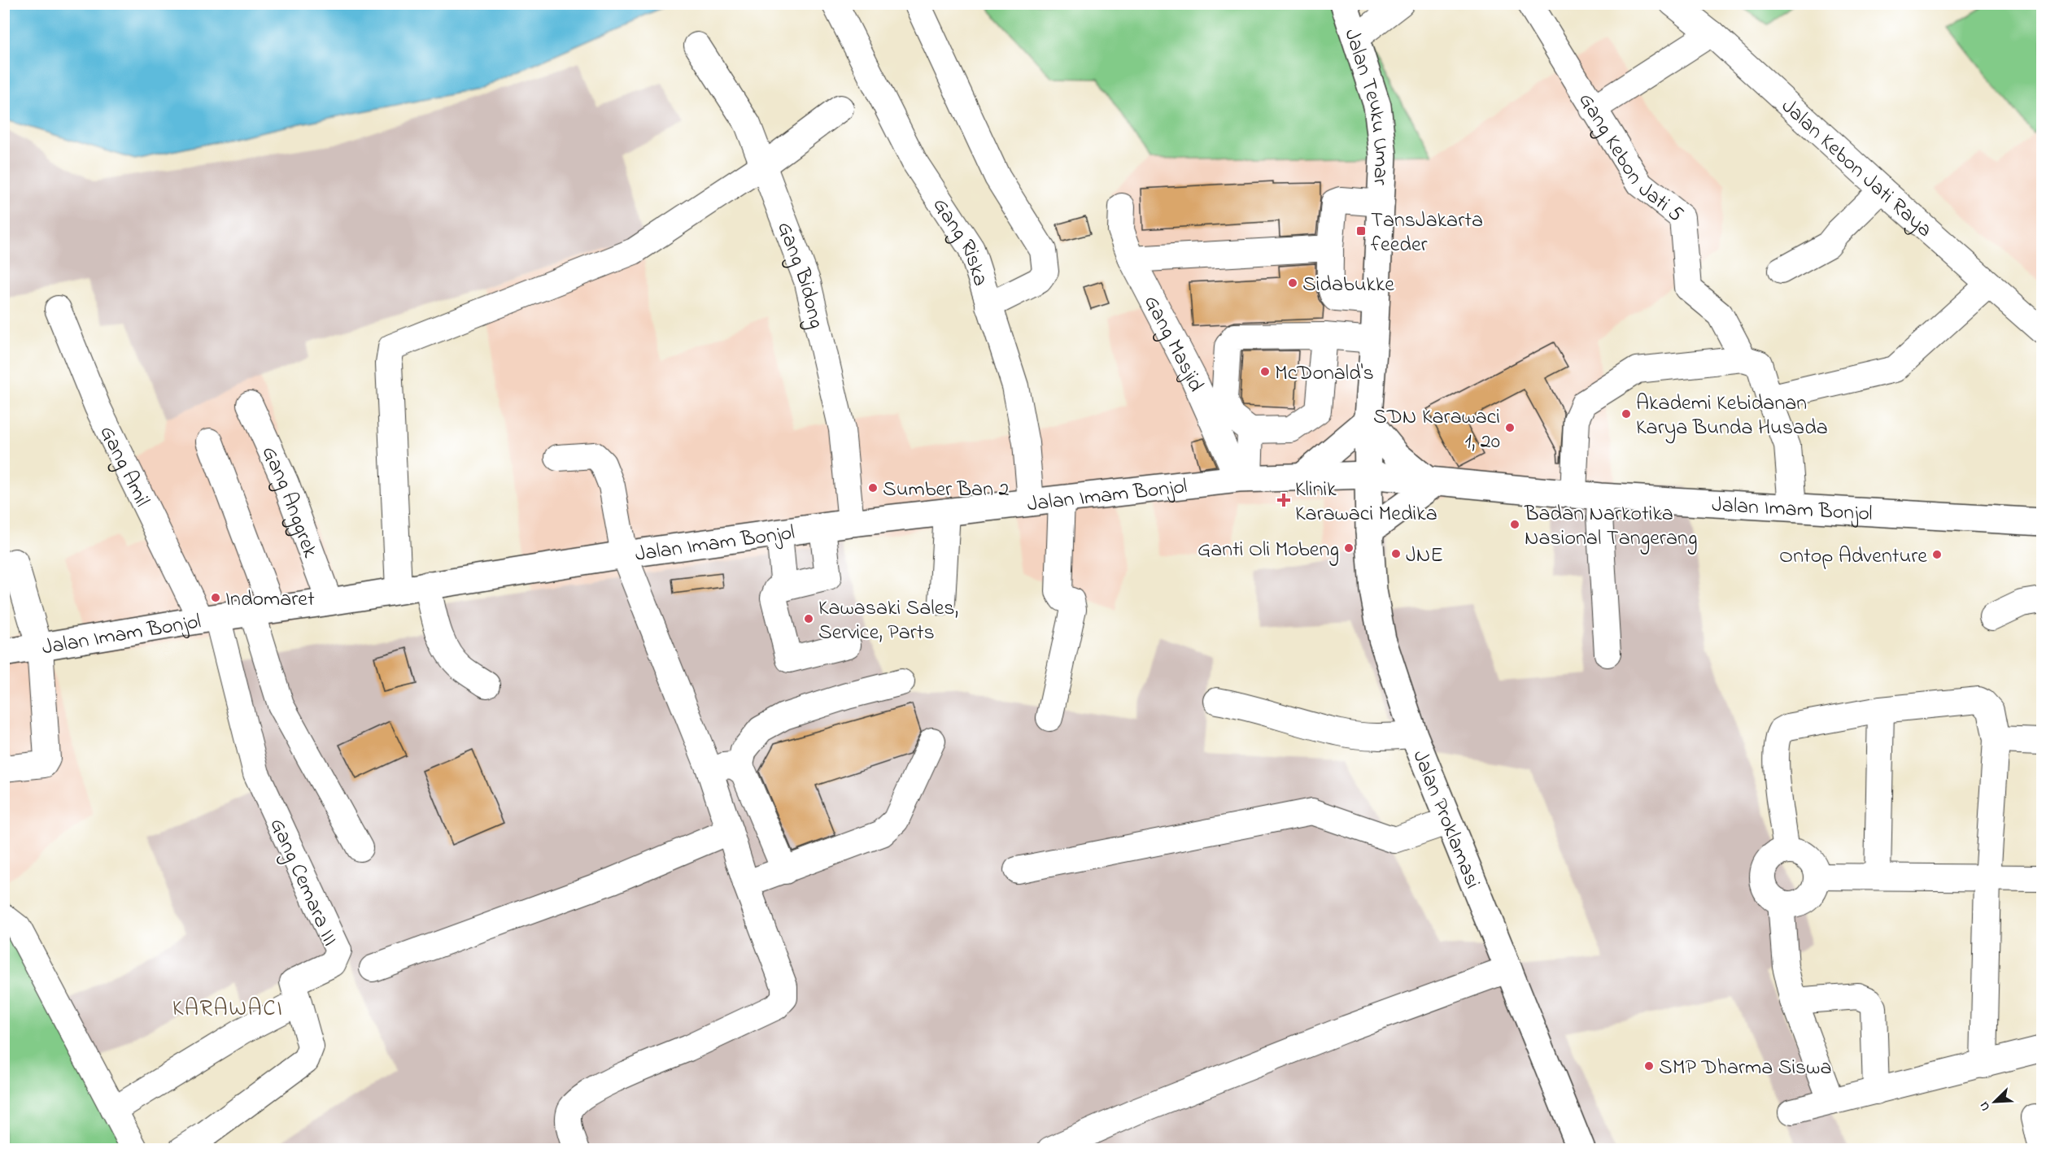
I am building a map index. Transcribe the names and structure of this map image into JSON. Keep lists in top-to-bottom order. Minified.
{"streets":{"main road":["Jalan Teuku Umar","Jalan Imam Bonjol","Jalan Proklamasi"],"street":["Gang Kebon Jati 5","Jalan Kebon Jati Raya","Gang Riska","Gang Bidong","Gang Masjid","Gang Amil","Gang Anggrek","Gang Cemara III"]},"crossings":[["Jalan Teuku Umar","Jalan Imam Bonjol"],["Jalan Teuku Umar","Jalan Proklamasi"],["Gang Riska","Jalan Imam Bonjol"],["Gang Bidong","Jalan Imam Bonjol"],["Gang Masjid","Jalan Imam Bonjol"],["Gang Amil","Jalan Imam Bonjol"],["Gang Amil","Gang Cemara III"],["Jalan Imam Bonjol","Gang Anggrek"],["Jalan Imam Bonjol","Jalan Proklamasi"],["Jalan Imam Bonjol","Gang Cemara III"]],"districts":["KARAWACI"],"places":{"transit":["TansJakarta feeder"],"other":["Sidabukke","McDonald's","Akademi Kebidanan Karya Bunda Husada","SDN Karawaci 1, 20","Sumber Ban 2","Badan Narkotika Nasional Tangerang","Ganti Oli Mobeng","JNE","Ontop Adventure","Indomaret","Kawasaki Sales, Service, Parts","SMP Dharma Siswa"],"health":["Klinik Karawaci Medika"]},"north":"bottom left"}
